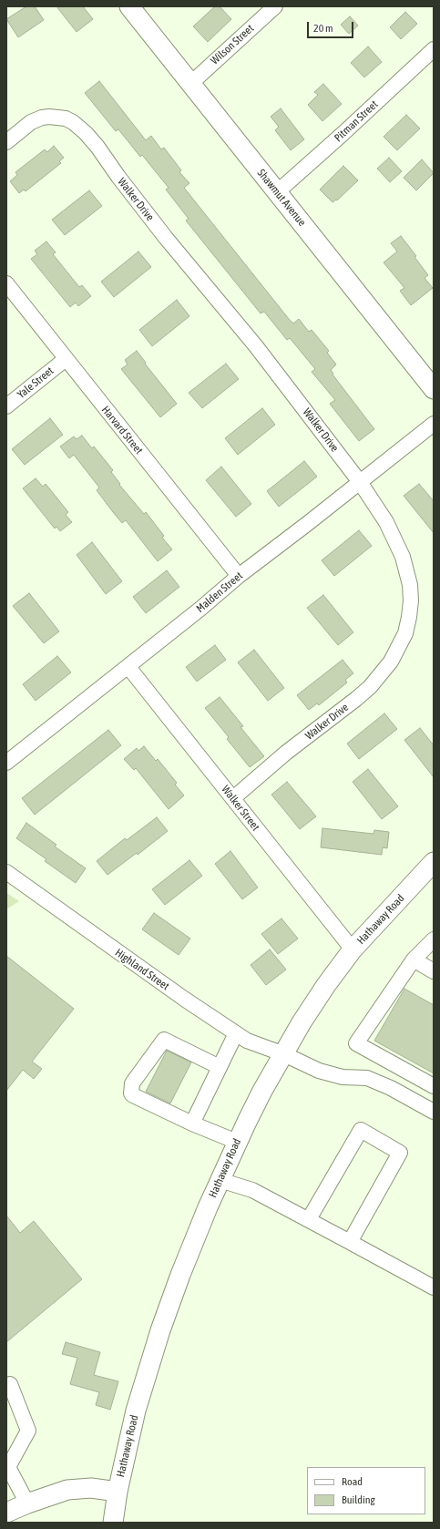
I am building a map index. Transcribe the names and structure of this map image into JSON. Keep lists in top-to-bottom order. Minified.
{"streets":{"main road":["Shawmut Avenue","Hathaway Road"],"street":["Wilson Street","Pitman Street","Walker Drive","Yale Street","Harvard Street","Malden Street","Walker Street","Highland Street"]},"crossings":[["Wilson Street","Shawmut Avenue"],["Pitman Street","Shawmut Avenue"],["Walker Drive","Malden Street"],["Walker Drive","Walker Street"],["Yale Street","Harvard Street"],["Harvard Street","Malden Street"],["Malden Street","Walker Street"],["Walker Street","Hathaway Road"],["Hathaway Road","Highland Street"]],"legend":["Road","Building"],"scale_bar":"20 m"}
